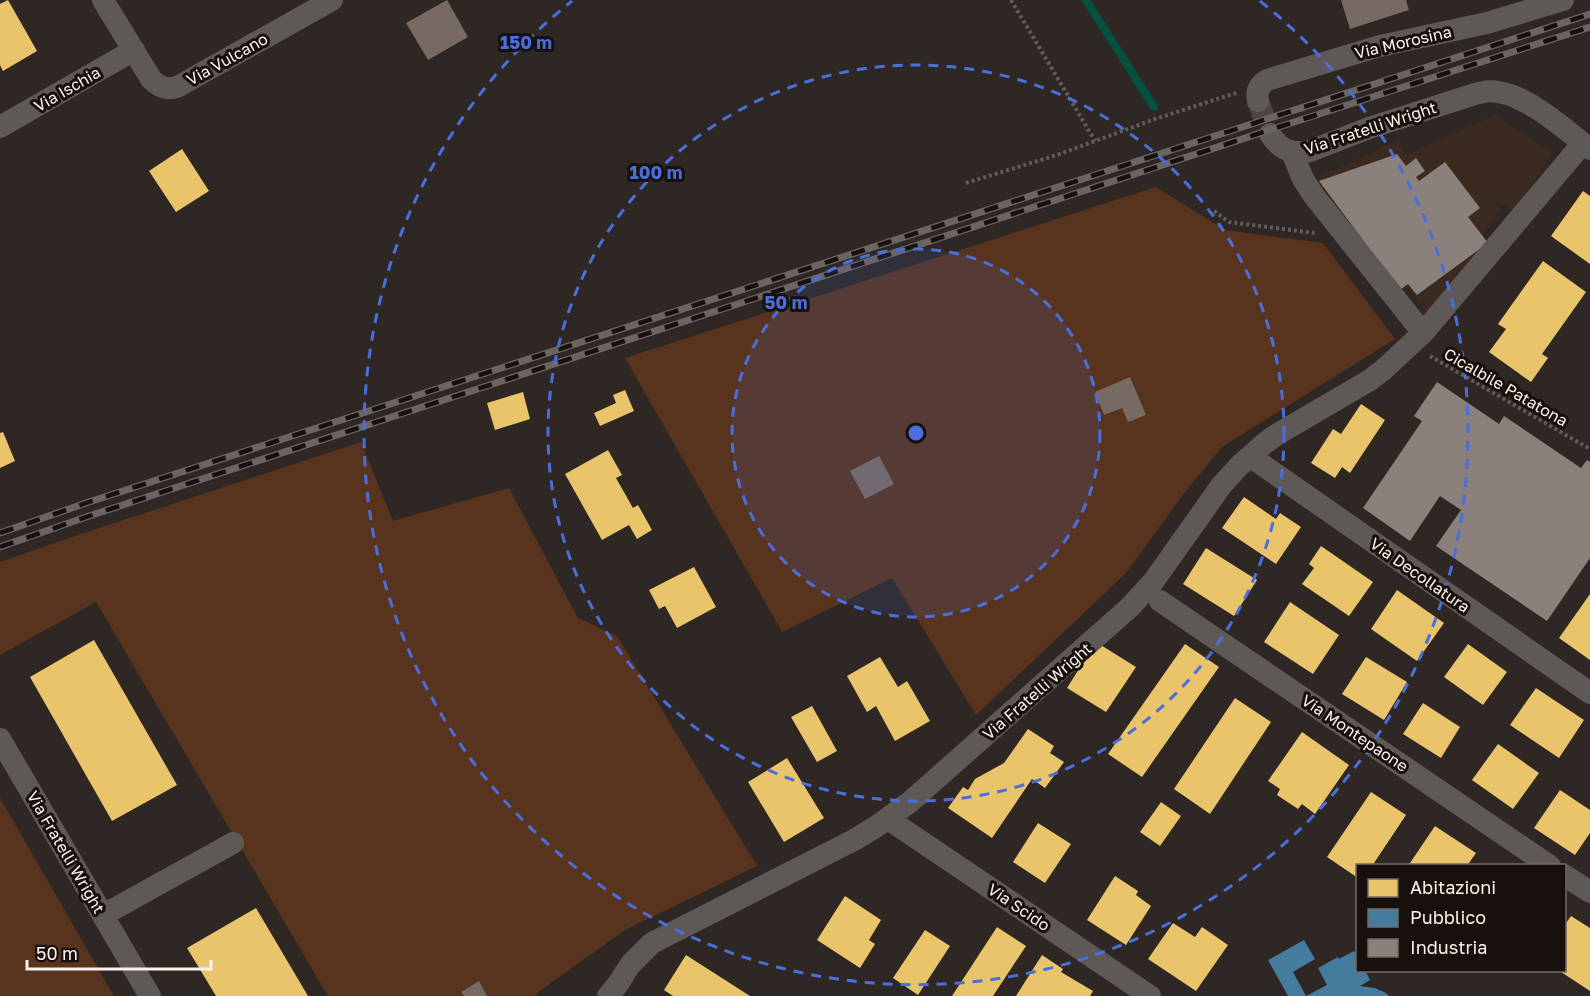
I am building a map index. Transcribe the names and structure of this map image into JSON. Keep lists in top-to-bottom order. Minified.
{"streets":{"street":["Via Morosina","Via Vulcano","Via Ischia","Via Fratelli Wright","Via Decollatura","Via Montepaone","Via Scido"],"path":["Cicalbile Patatona"]},"crossings":[["Via Vulcano","Via Ischia"],["Via Fratelli Wright","Cicalbile Patatona"],["Via Fratelli Wright","Via Decollatura"],["Via Fratelli Wright","Via Scido"]],"legend":["Abitazioni","Pubblico","Industria"],"scale_bar":"50 m","rings":["150 m","100 m","50 m"]}
